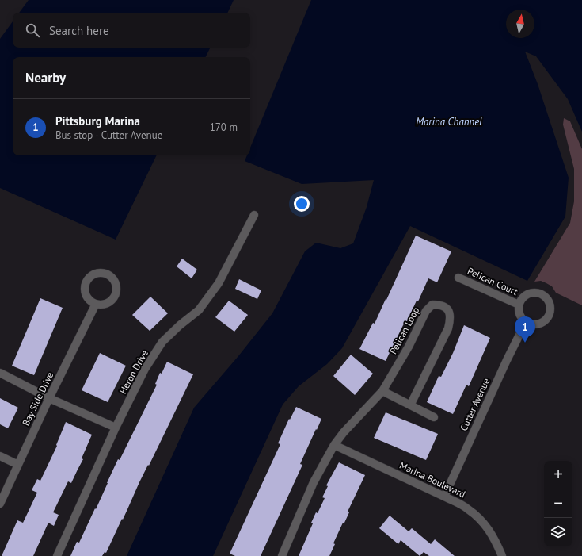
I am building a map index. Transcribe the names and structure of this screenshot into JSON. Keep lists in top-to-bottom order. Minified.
{"streets":{"street":["Pelican Court","Pelican Loop","Heron Drive","Bay Side Drive","Cutter Avenue","Marina Boulevard"]},"crossings":[["Pelican Court","Cutter Avenue"],["Pelican Loop","Marina Boulevard"],["Cutter Avenue","Marina Boulevard"]],"water":["Marina Channel"],"north":"top","page":{"search":"Search here","heading":"Nearby","list":[{"mark":"1","name":"Pittsburg Marina","note":"Bus stop · Cutter Avenue","value":"170 m"}],"pins":"1","map_buttons":["+","−"]}}
